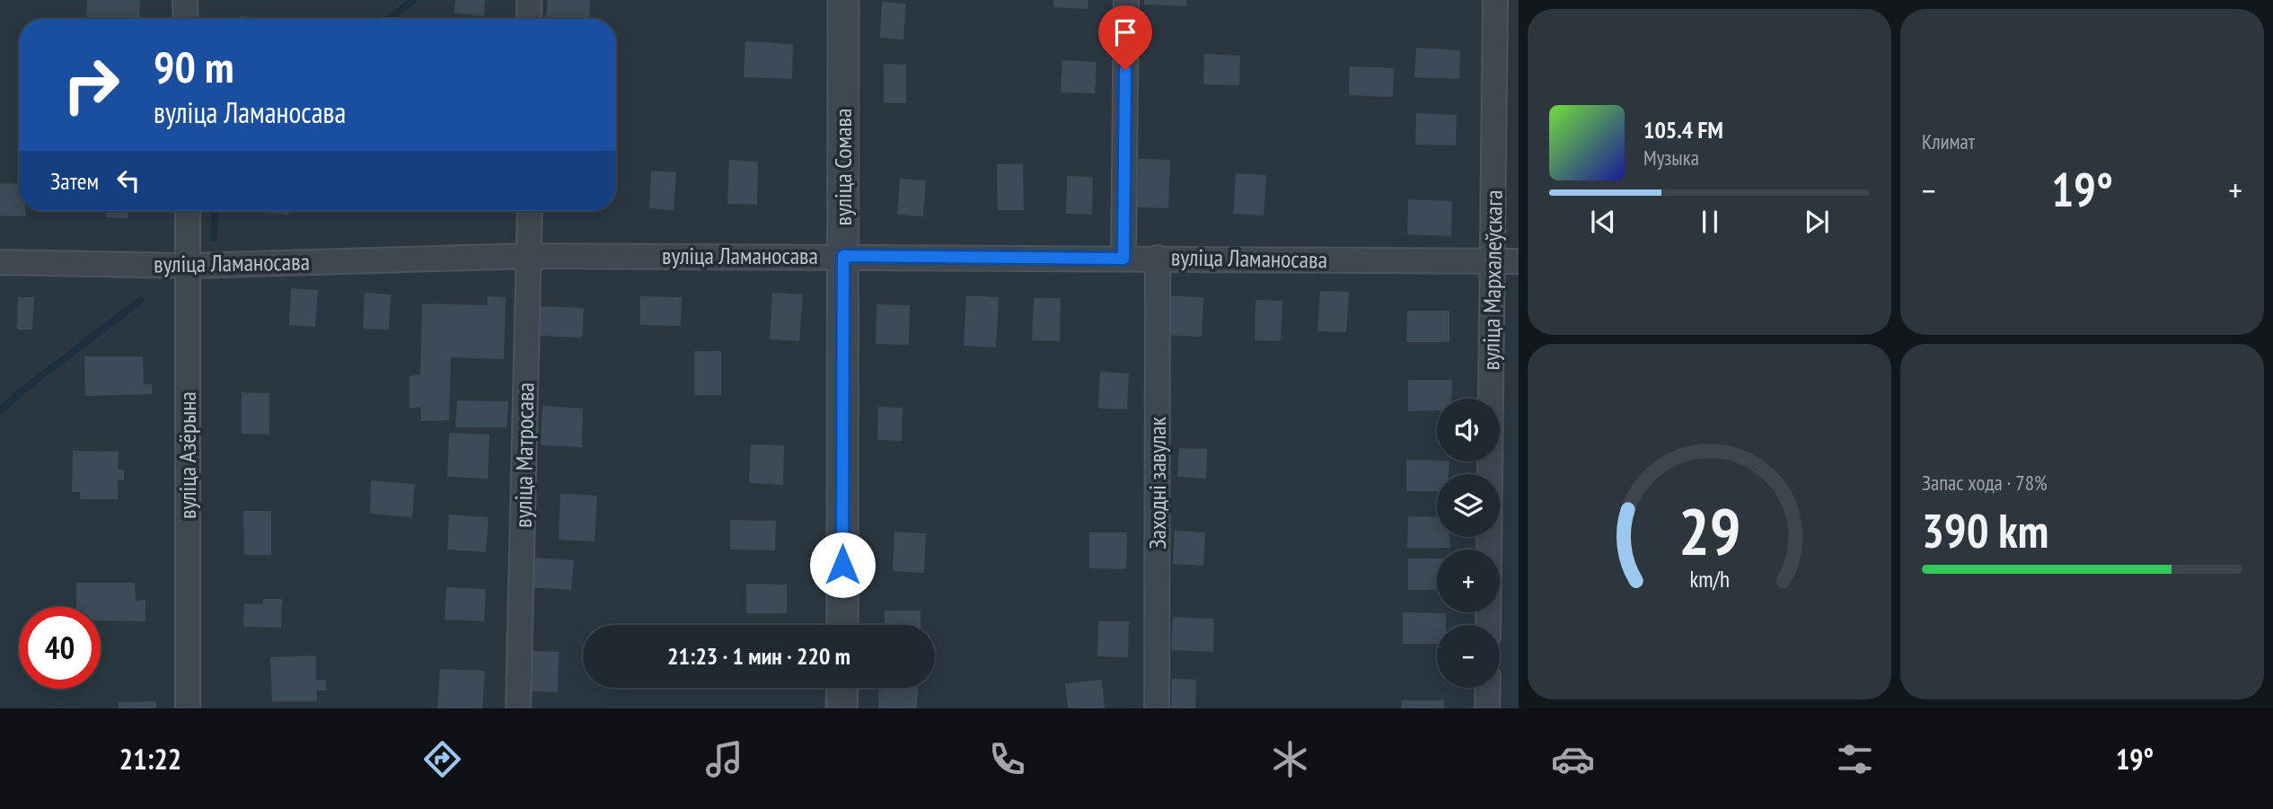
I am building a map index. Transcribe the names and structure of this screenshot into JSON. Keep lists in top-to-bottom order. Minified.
{"streets":{"street":["вуліца Сомава","вуліца Ламаносава","вуліца Мархалеўскага","вуліца Азёрына","вуліца Матросава","Заходні завулак"]},"crossings":[["вуліца Сомава","вуліца Ламаносава"],["вуліца Ламаносава","вуліца Мархалеўскага"],["вуліца Ламаносава","вуліца Азёрына"],["вуліца Ламаносава","вуліца Матросава"],["вуліца Ламаносава","Заходні завулак"]],"page":{"tile":["Климат",["Запас хода · 78%","390 km"]],"turn":["90 m","вуліца Ламаносава"],"song":["105.4 FM","Музыка"],"then":"Затем","heat":["−","19°","+"],"map_buttons":["+","−"],"limit":"40","trip":"21:23 · 1 мин · 220 m","tabs":["21:22","19°"],"gauge":["29","km/h"]}}
